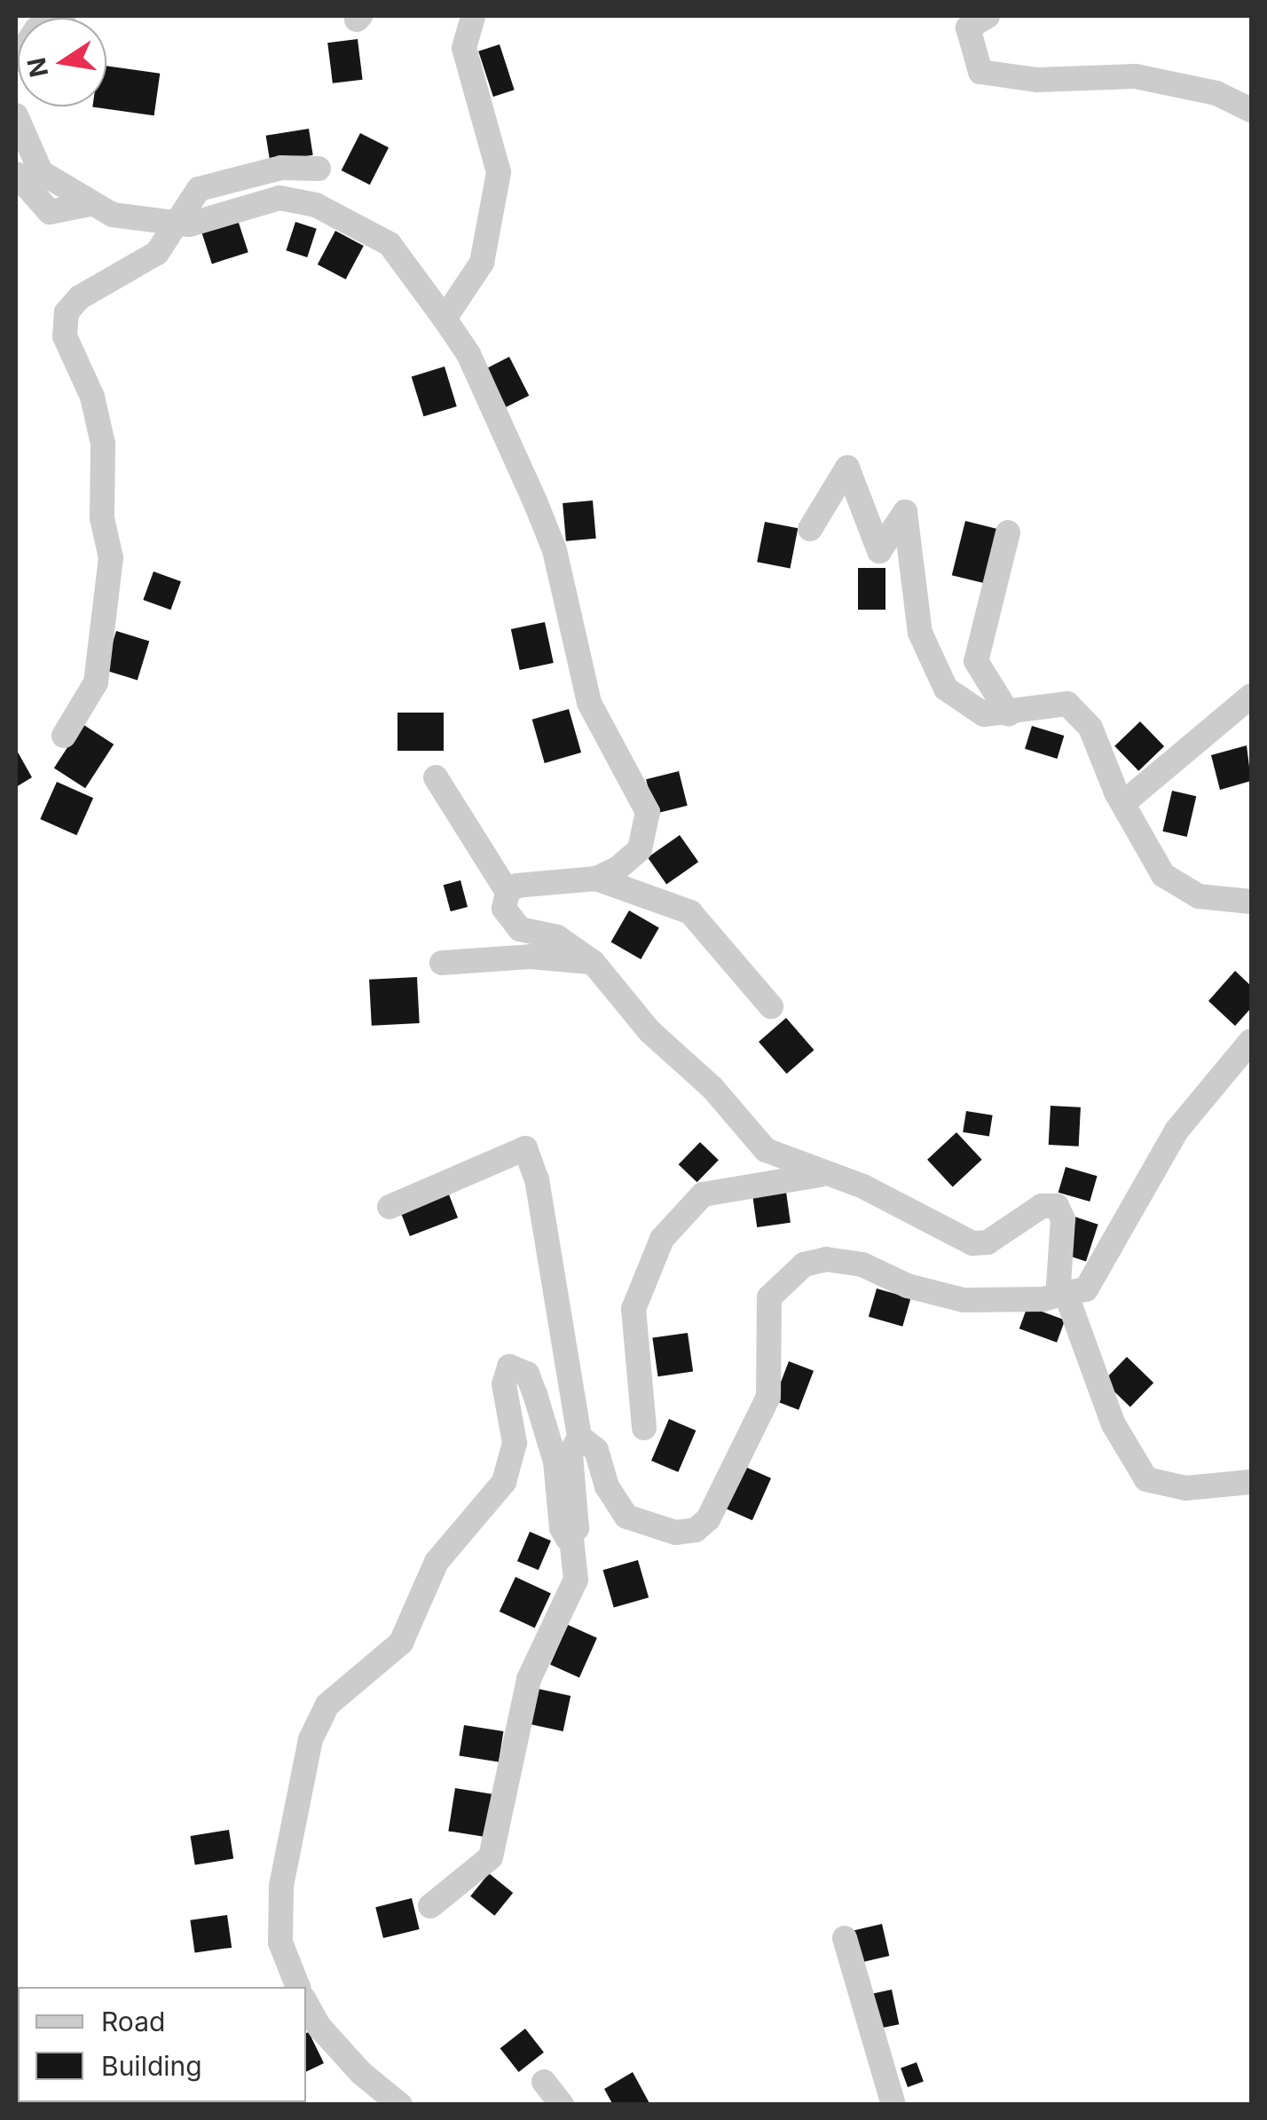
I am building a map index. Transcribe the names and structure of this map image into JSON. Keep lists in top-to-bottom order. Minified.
{"legend":["Road","Building"],"north":"left"}
